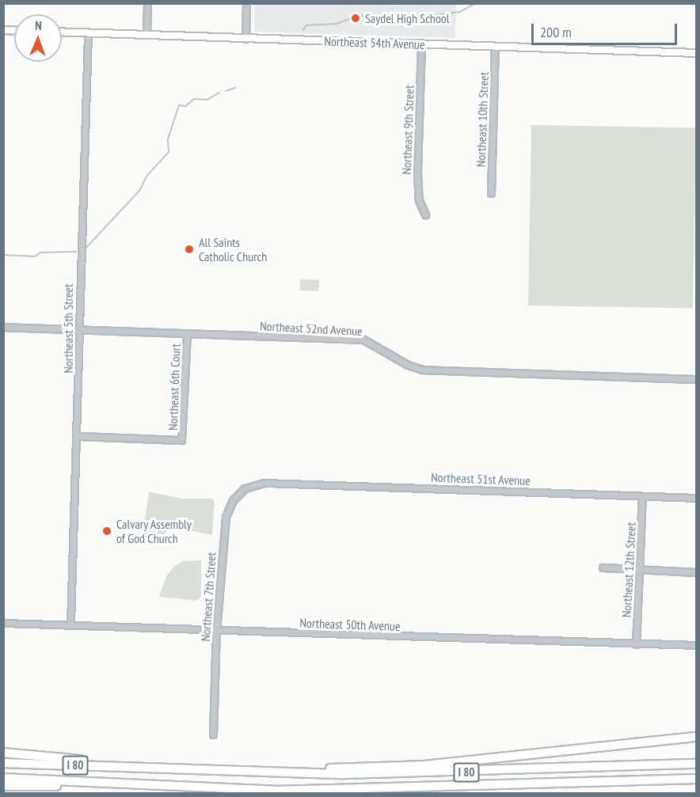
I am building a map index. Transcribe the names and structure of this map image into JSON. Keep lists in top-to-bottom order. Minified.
{"streets":{"highway":["I 80"],"main road":["Northeast 54th Avenue"],"street":["Northeast 10th Street","Northeast 9th Street","Northeast 5th Street","Northeast 52nd Avenue","Northeast 6th Court","Northeast 51st Avenue","Northeast 12th Street","Northeast 7th Street","Northeast 50th Avenue"]},"crossings":[["Northeast 54th Avenue","Northeast 10th Street"],["Northeast 54th Avenue","Northeast 9th Street"],["Northeast 54th Avenue","Northeast 5th Street"],["Northeast 5th Street","Northeast 52nd Avenue"],["Northeast 5th Street","Northeast 6th Court"],["Northeast 5th Street","Northeast 50th Avenue"],["Northeast 52nd Avenue","Northeast 6th Court"],["Northeast 51st Avenue","Northeast 12th Street"],["Northeast 51st Avenue","Northeast 7th Street"],["Northeast 12th Street","Northeast 50th Avenue"],["Northeast 7th Street","Northeast 50th Avenue"]],"places":["Saydel High School","All Saints Catholic Church","Calvary Assembly of God Church"],"scale_bar":"200 m","north":"top"}
